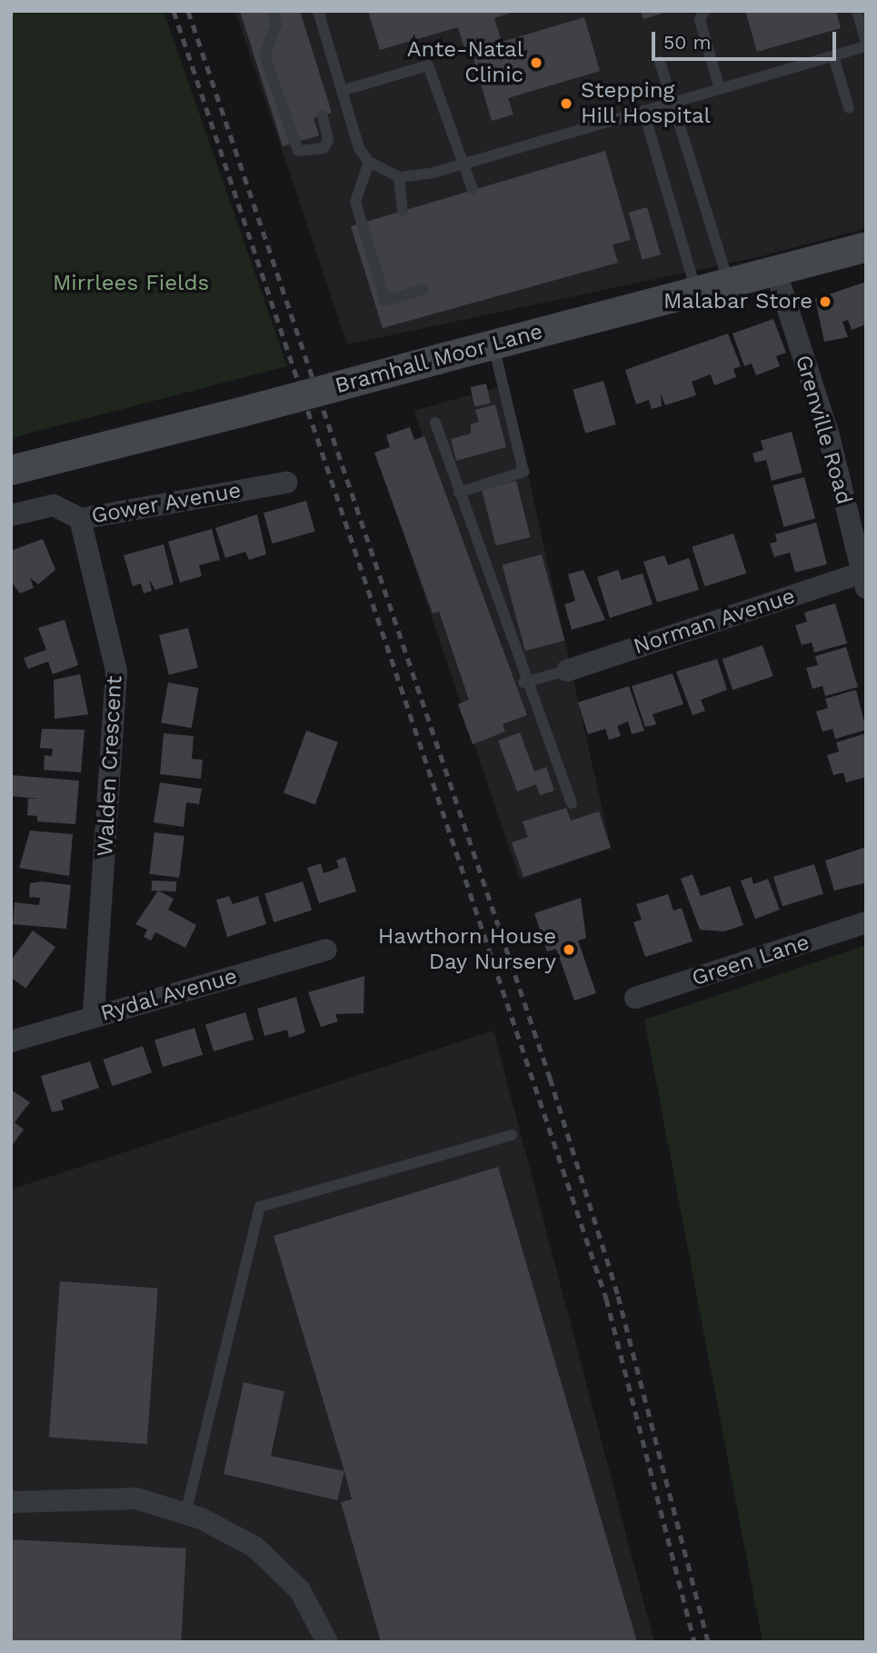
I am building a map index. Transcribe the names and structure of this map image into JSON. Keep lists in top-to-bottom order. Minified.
{"streets":{"street":["Bramhall Moor Lane","Grenville Road","Gower Avenue","Norman Avenue","Walden Crescent","Green Lane","Rydal Avenue"]},"crossings":[["Bramhall Moor Lane","Grenville Road"],["Grenville Road","Norman Avenue"],["Gower Avenue","Walden Crescent"],["Walden Crescent","Rydal Avenue"]],"parks":["Mirrlees Fields"],"places":["Ante-Natal Clinic","Stepping Hill Hospital","Malabar Store","Hawthorn House Day Nursery"],"scale_bar":"50 m"}
